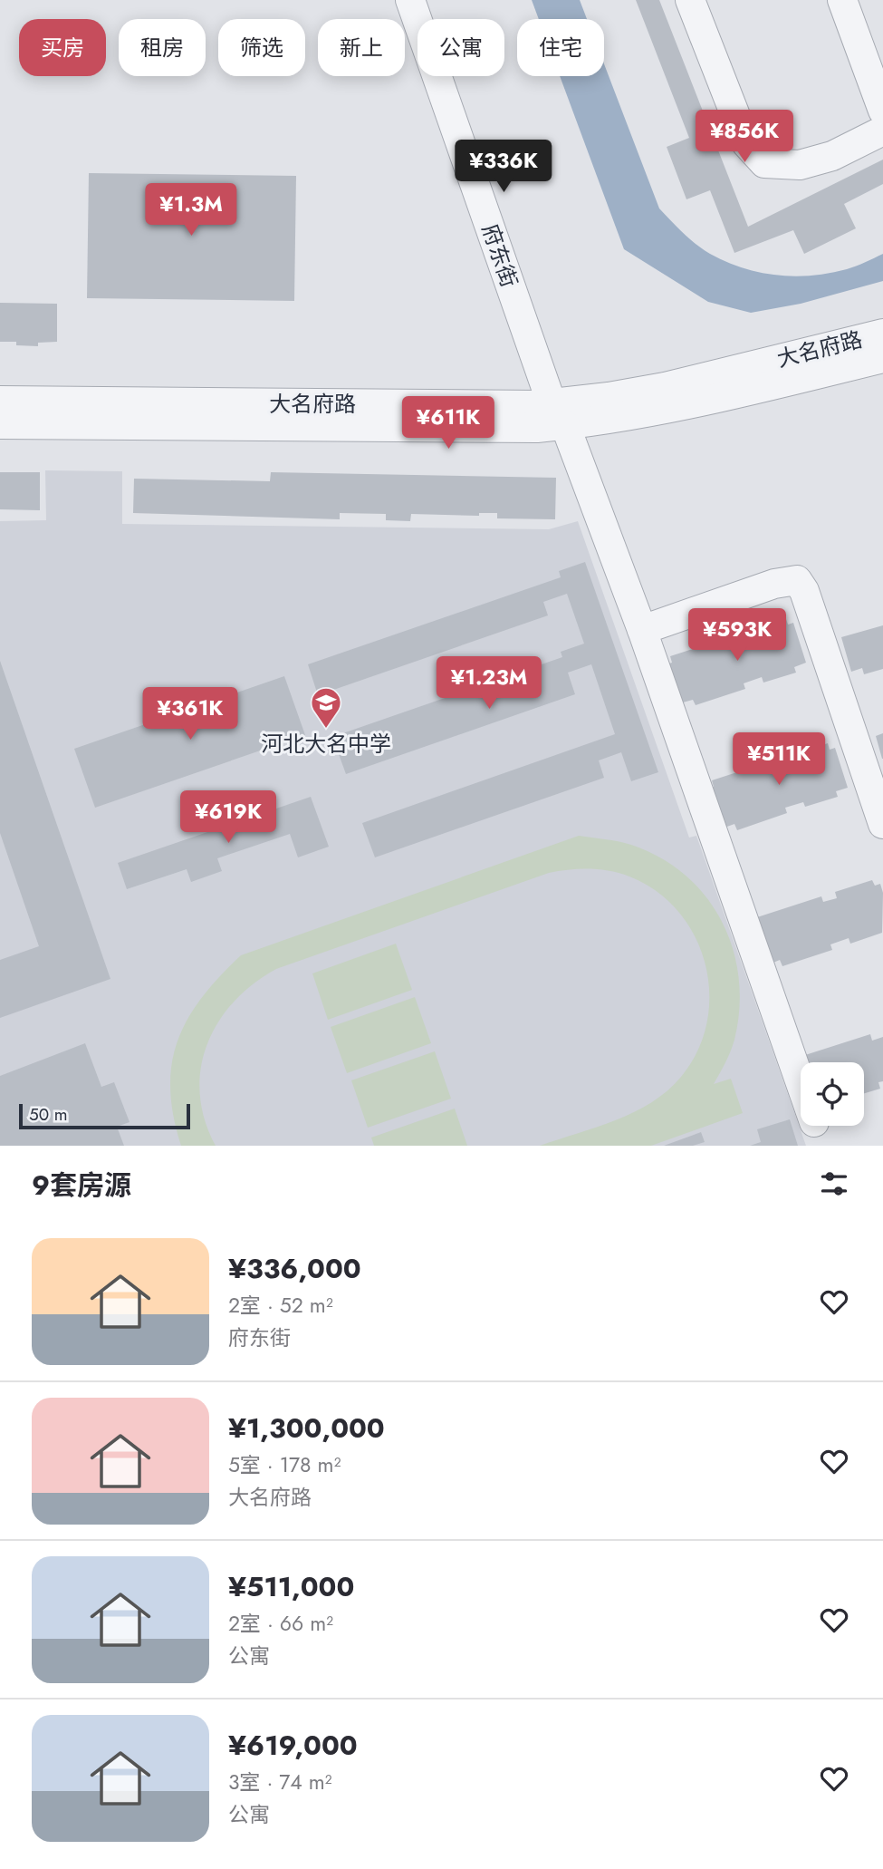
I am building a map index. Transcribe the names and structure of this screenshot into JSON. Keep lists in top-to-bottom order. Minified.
{"streets":{"street":["府东街","大名府路"]},"crossings":[["府东街","大名府路"]],"places":{"school or university":["河北大名中学"]},"scale_bar":"50 m","page":{"chip":["买房","租房","筛选","新上","公寓","住宅"],"price":["¥856K","¥336K","¥1.3M","¥611K","¥593K","¥1.23M","¥361K","¥511K","¥619K"],"scale":"50 m","heading":"9套房源","list":[{"name":"¥336,000","note":"2室 · 52 m² · 府东街"},{"name":"¥1,300,000","note":"5室 · 178 m² · 大名府路"},{"name":"¥511,000","note":"2室 · 66 m² · 公寓"},{"name":"¥619,000","note":"3室 · 74 m² · 公寓"}]}}
